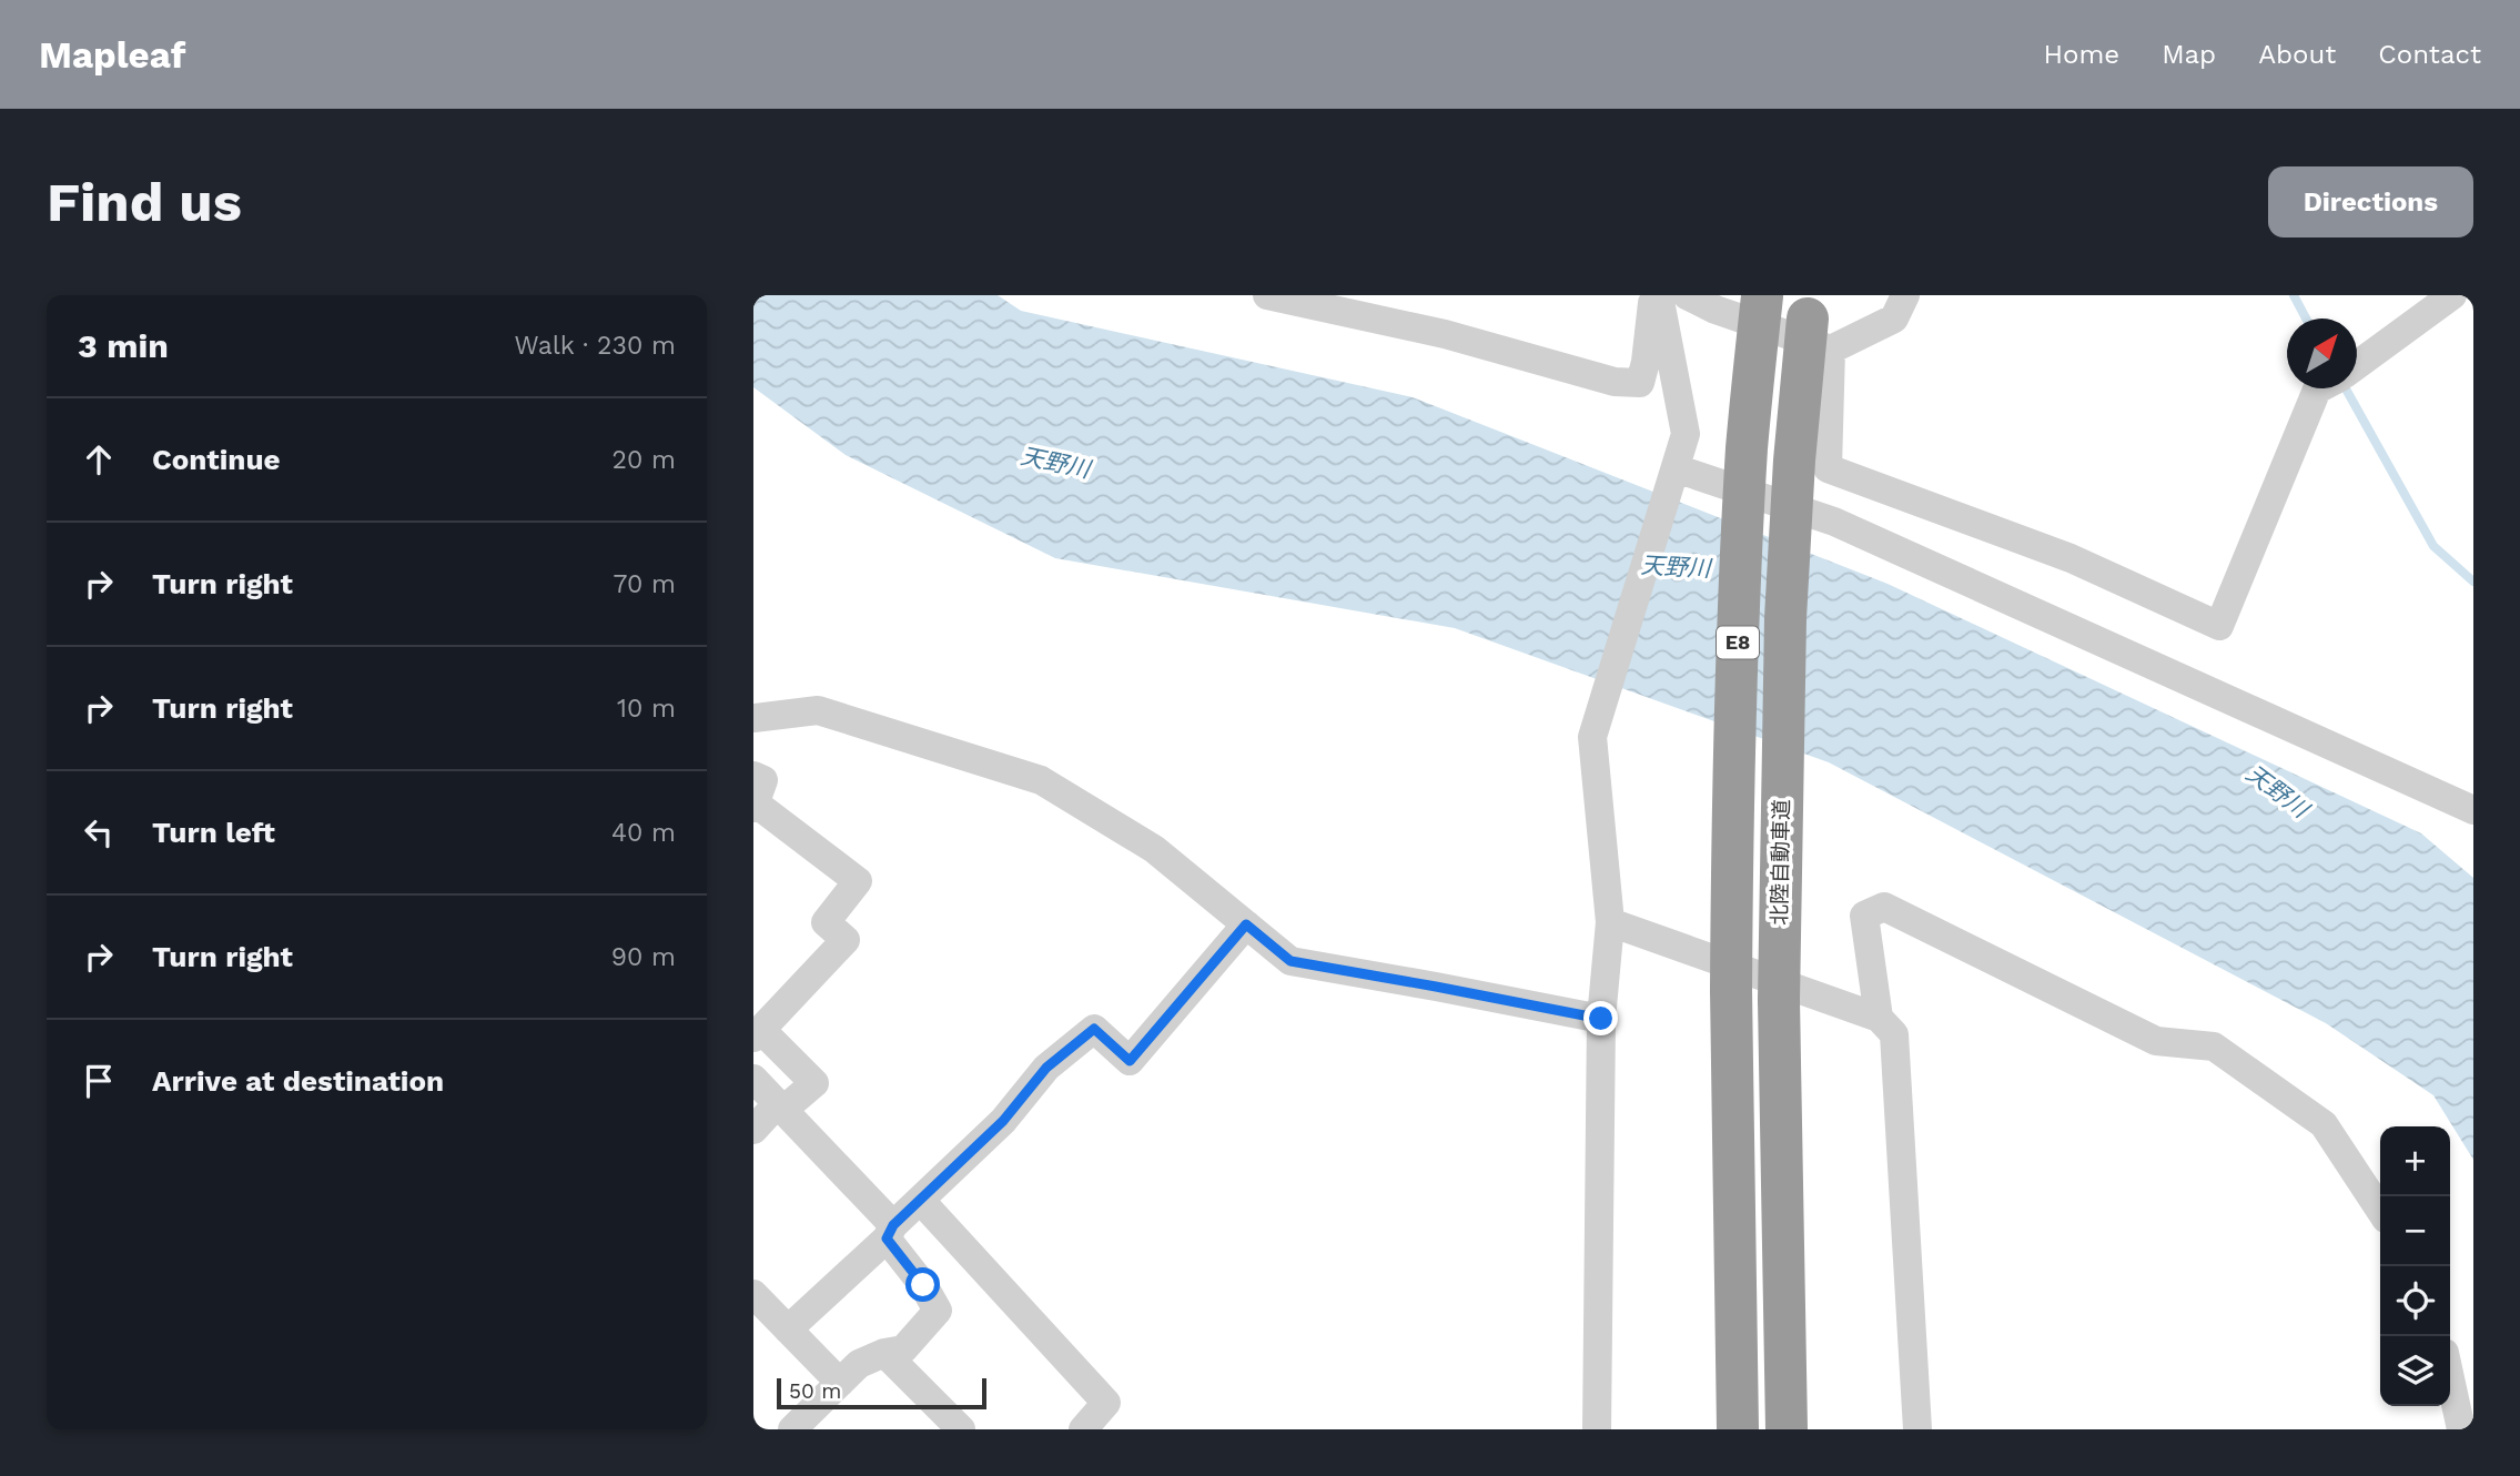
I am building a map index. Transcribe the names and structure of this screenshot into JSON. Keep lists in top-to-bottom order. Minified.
{"streets":{"highway":["E8","北陸自動車道"]},"water":["天野川"],"scale_bar":"50 m","north":"top right","page":{"header":"Mapleaf","nav":["Home","Map","About","Contact"],"buttons":"Directions","title":"Find us","heading":["3 min","Walk · 230 m"],"list":[["Continue","20 m"],["Turn right","70 m"],["Turn right","10 m"],["Turn left","40 m"],["Turn right","90 m"],"Arrive at destination"],"map_buttons":["+","−"],"scale":"50 m"}}
